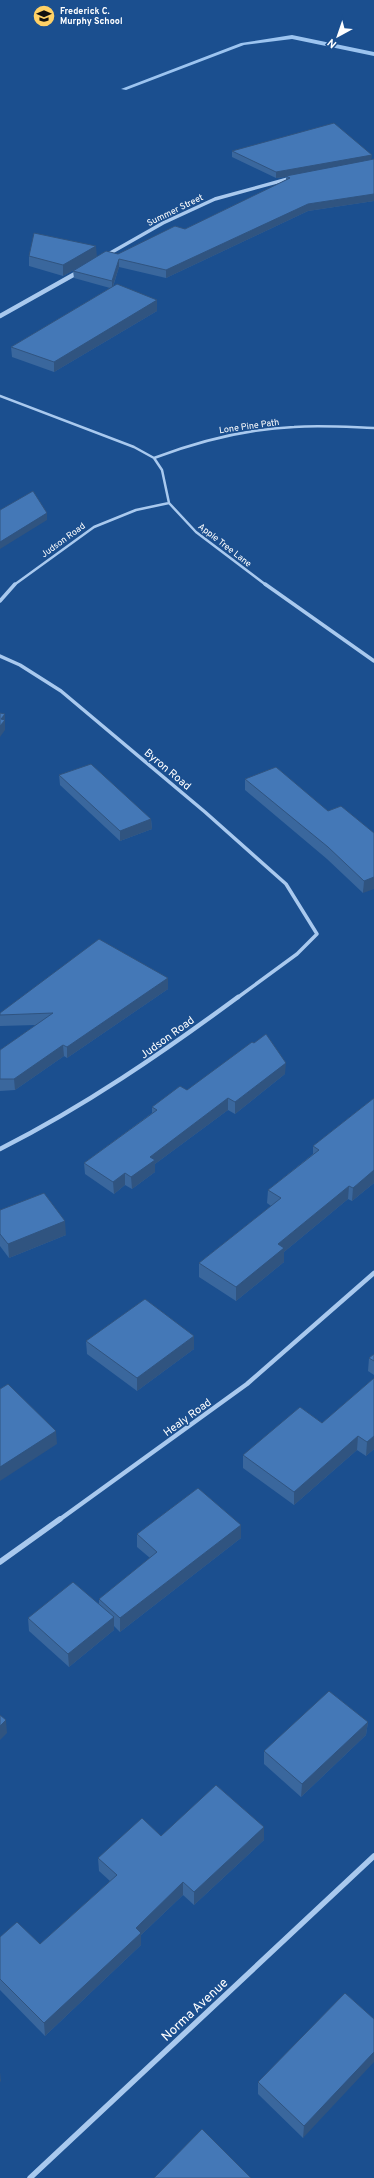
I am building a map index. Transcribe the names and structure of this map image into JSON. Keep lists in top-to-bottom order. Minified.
{"streets":{"street":["Summer Street","Lone Pine Path","Judson Road","Apple Tree Lane","Byron Road","Healy Road","Norma Avenue"]},"crossings":[["Judson Road","Apple Tree Lane"],["Judson Road","Byron Road"]],"places":{"school or university":["Frederick C. Murphy School"]},"north":"bottom left"}
